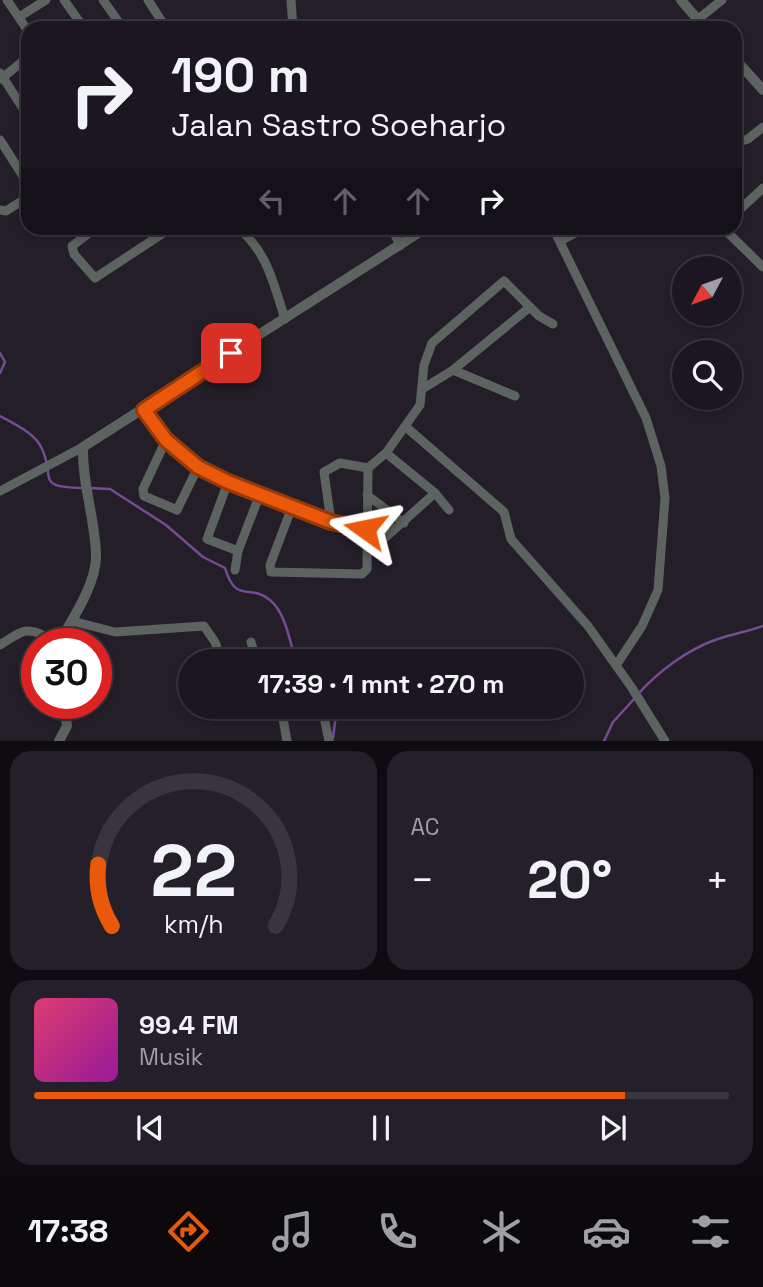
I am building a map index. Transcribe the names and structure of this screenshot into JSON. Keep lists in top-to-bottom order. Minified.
{"north":"bottom left","page":{"turn":["190 m","Jalan Sastro Soeharjo"],"limit":"30","trip":"17:39 · 1 mnt · 270 m","tile":"AC","heat":["−","20°","+"],"song":["99.4 FM","Musik"],"tabs":"17:38","gauge":["22","km/h"]}}
